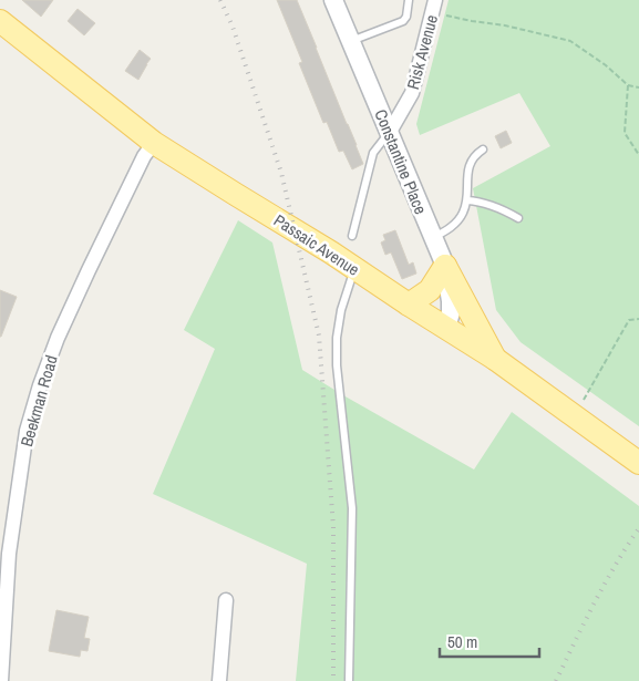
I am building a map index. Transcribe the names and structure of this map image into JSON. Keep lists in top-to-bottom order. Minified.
{"streets":{"main road":["Passaic Avenue"],"street":["Risk Avenue","Constantine Place","Beekman Road"]},"crossings":[["Risk Avenue","Constantine Place"],["Constantine Place","Passaic Avenue"],["Passaic Avenue","Beekman Road"]],"scale_bar":"50 m"}
